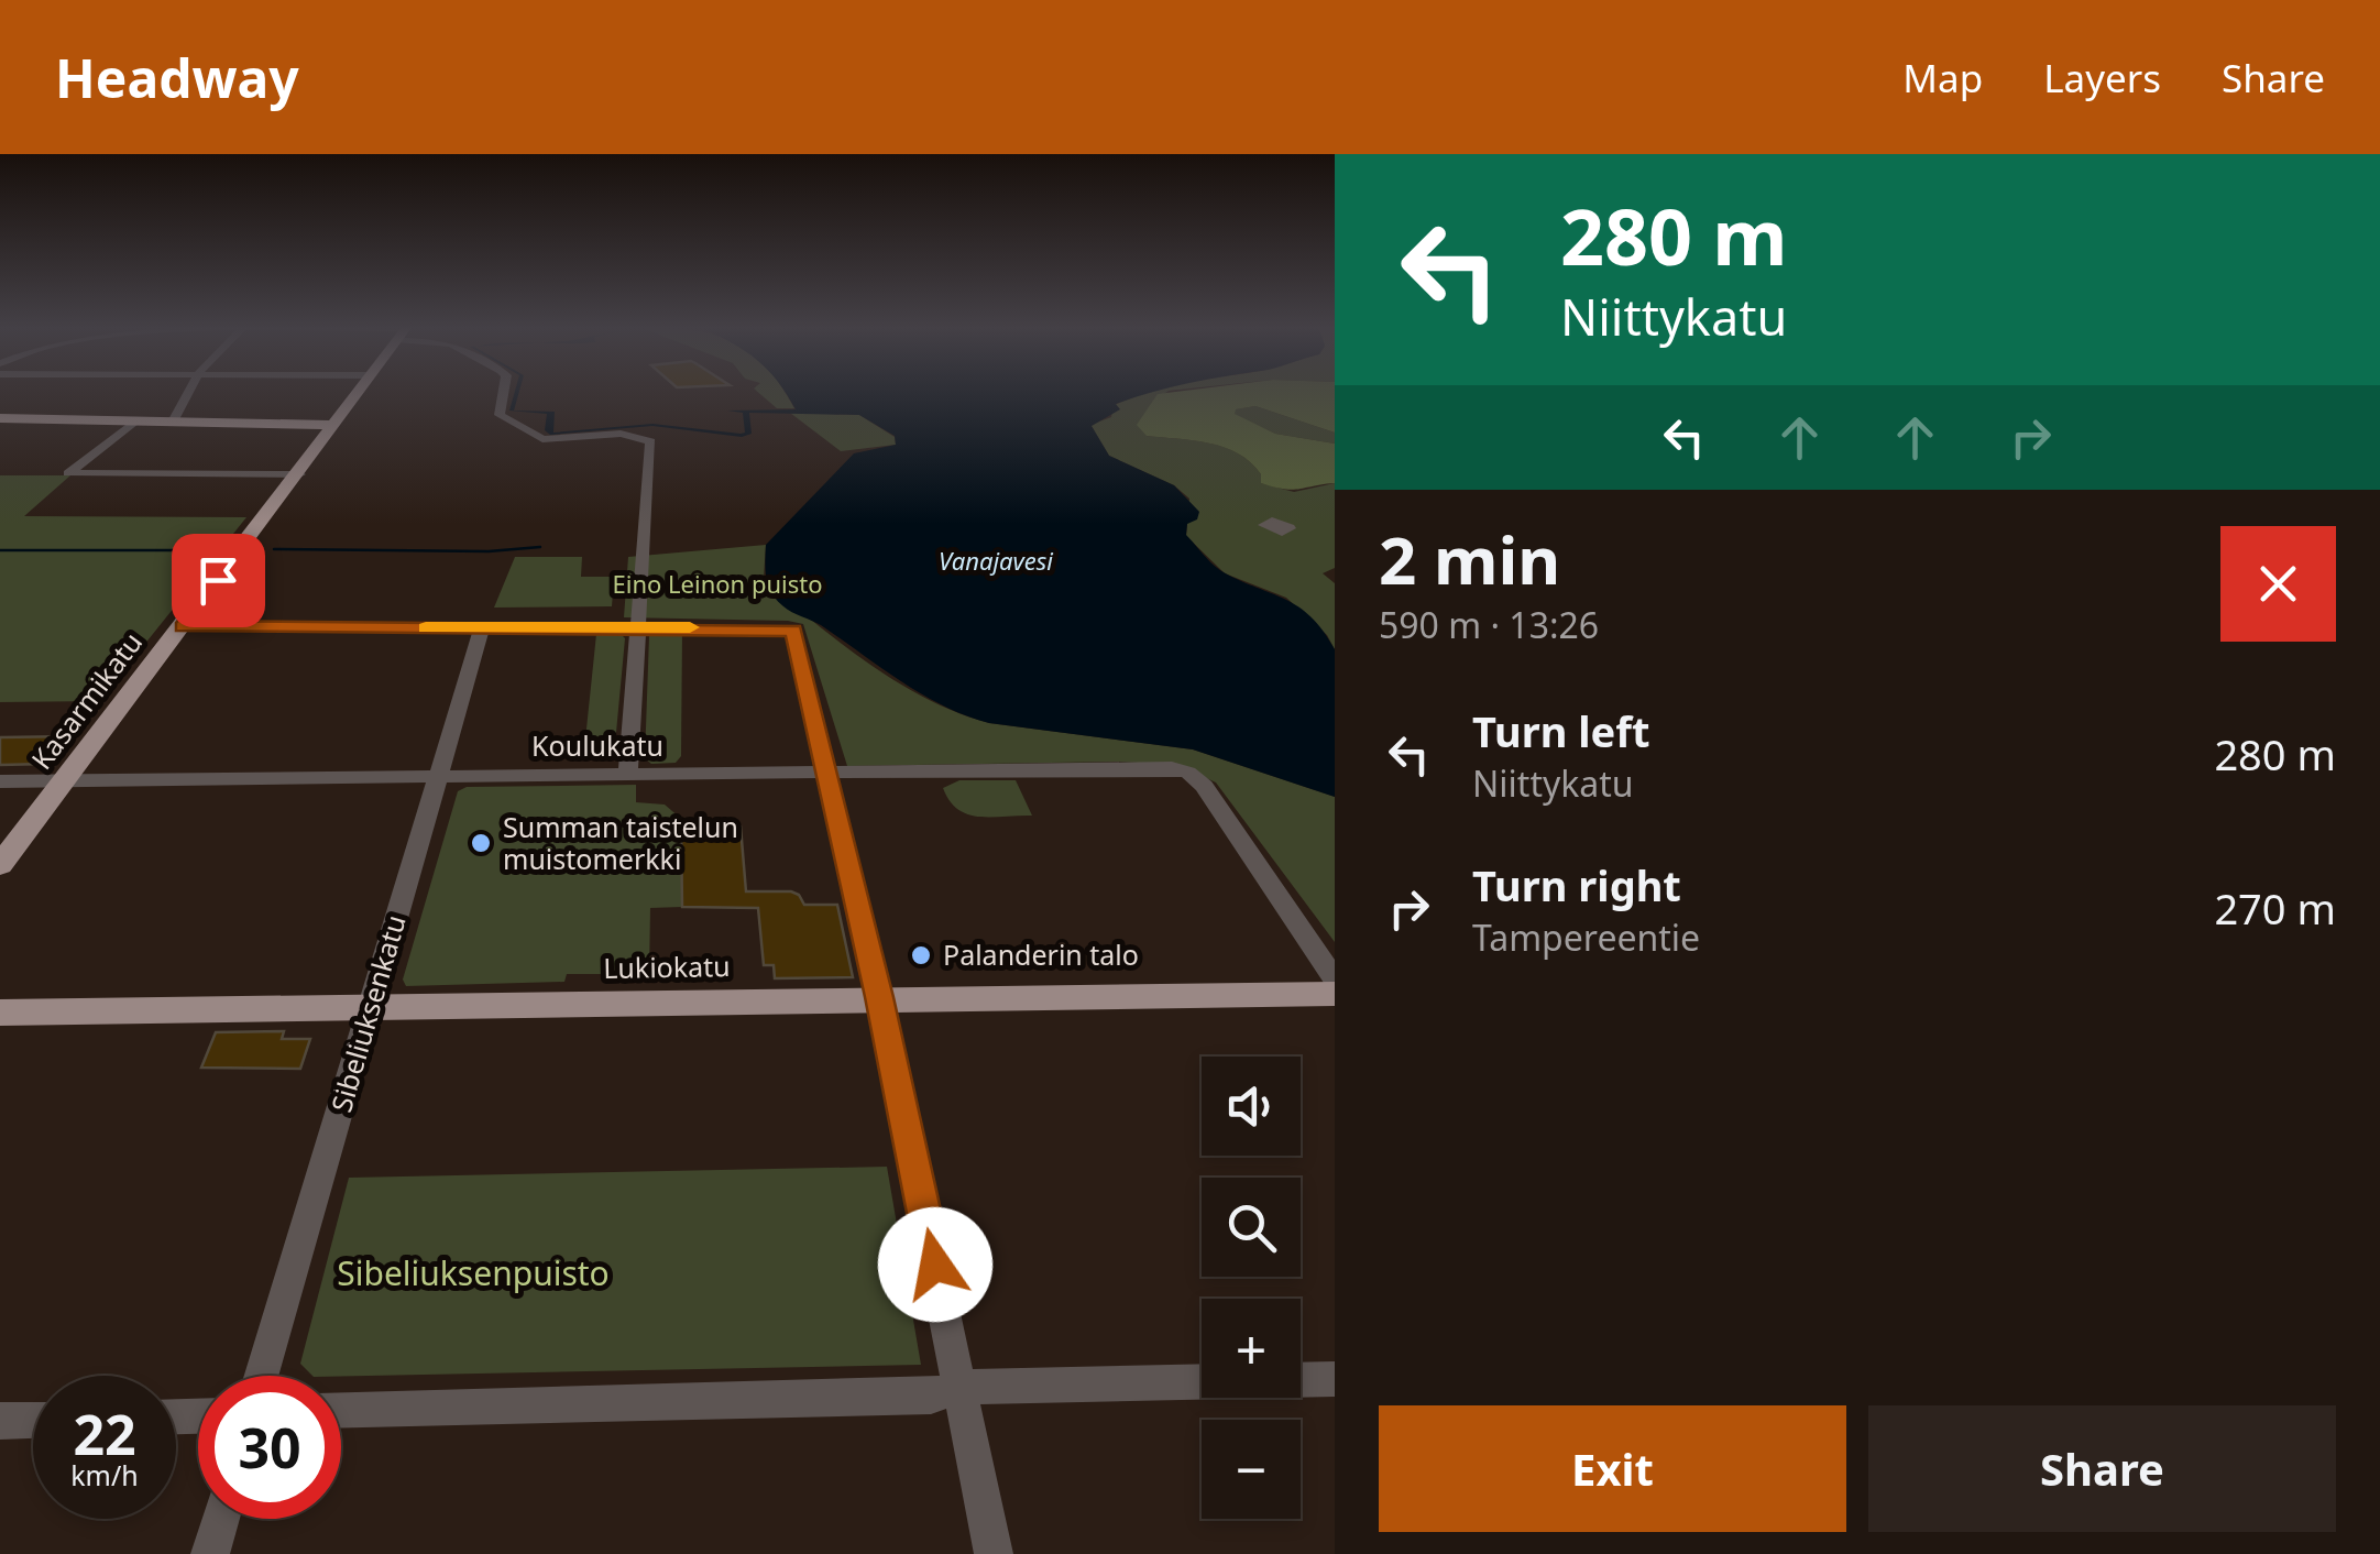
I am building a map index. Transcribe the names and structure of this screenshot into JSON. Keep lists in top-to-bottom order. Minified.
{"streets":{"main road":["Kasarmikatu","Lukiokatu"],"street":["Koulukatu","Sibeliuksenkatu"]},"crossings":[["Kasarmikatu","Koulukatu"],["Koulukatu","Sibeliuksenkatu"],["Lukiokatu","Sibeliuksenkatu"]],"water":["Vanajavesi"],"parks":["Eino Leinon puisto","Sibeliuksenpuisto"],"places":["Summan taistelun muistomerkki","Palanderin talo"],"page":{"header":"Headway","nav":["Map","Layers","Share"],"turn":["280 m","Niittykatu"],"heading":["2 min","590 m · 13:26"],"list":[{"name":"Turn left","note":"Niittykatu","value":"280 m"},{"name":"Turn right","note":"Tampereentie","value":"270 m"}],"map_buttons":["+","−"],"speed":"22 km/h","limit":"30","buttons":["Exit","Share"]}}
